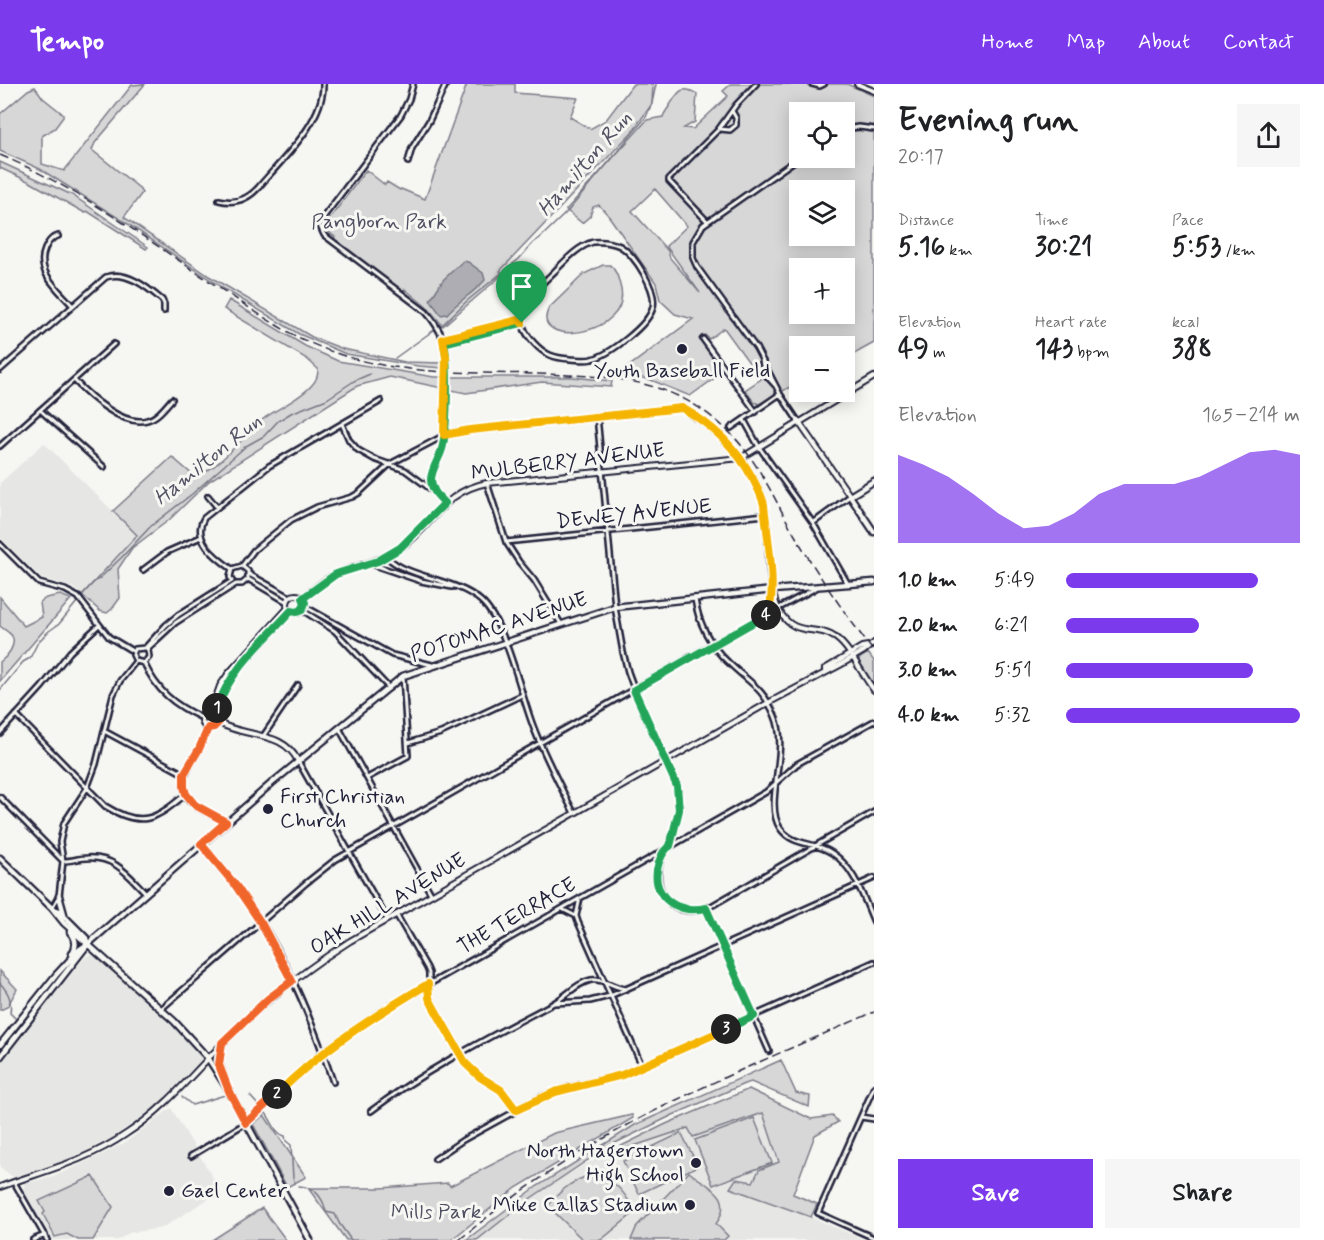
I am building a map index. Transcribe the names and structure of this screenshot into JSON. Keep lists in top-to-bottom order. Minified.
{"streets":{"main road":["POTOMAC AVENUE"],"street":["MULBERRY AVENUE","DEWEY AVENUE","OAK HILL AVENUE","THE TERRACE"]},"water":["Hamilton Run"],"parks":["Pangborn Park","Mills Park"],"places":["Youth Baseball Field","First Christian Church","North Hagerstown High School","Gael Center","Mike Callas Stadium"],"page":{"header":"Tempo","nav":["Home","Map","About","Contact"],"heading":["Evening run","20:17"],"map_buttons":["+","−"],"stats":[["Distance","5.16 km"],["Time","30:21"],["Pace","5:53 /km"],["Elevation","49 m"],["Heart rate","143 bpm"],["kcal","388"]],"chart":["Elevation","165–214 m"],"list":[{"name":"1.0 km","note":"5:49"},{"name":"2.0 km","note":"6:21"},{"name":"3.0 km","note":"5:51"},{"name":"4.0 km","note":"5:32"}],"pins":["4","1","3","2"],"buttons":["Save","Share"]}}
